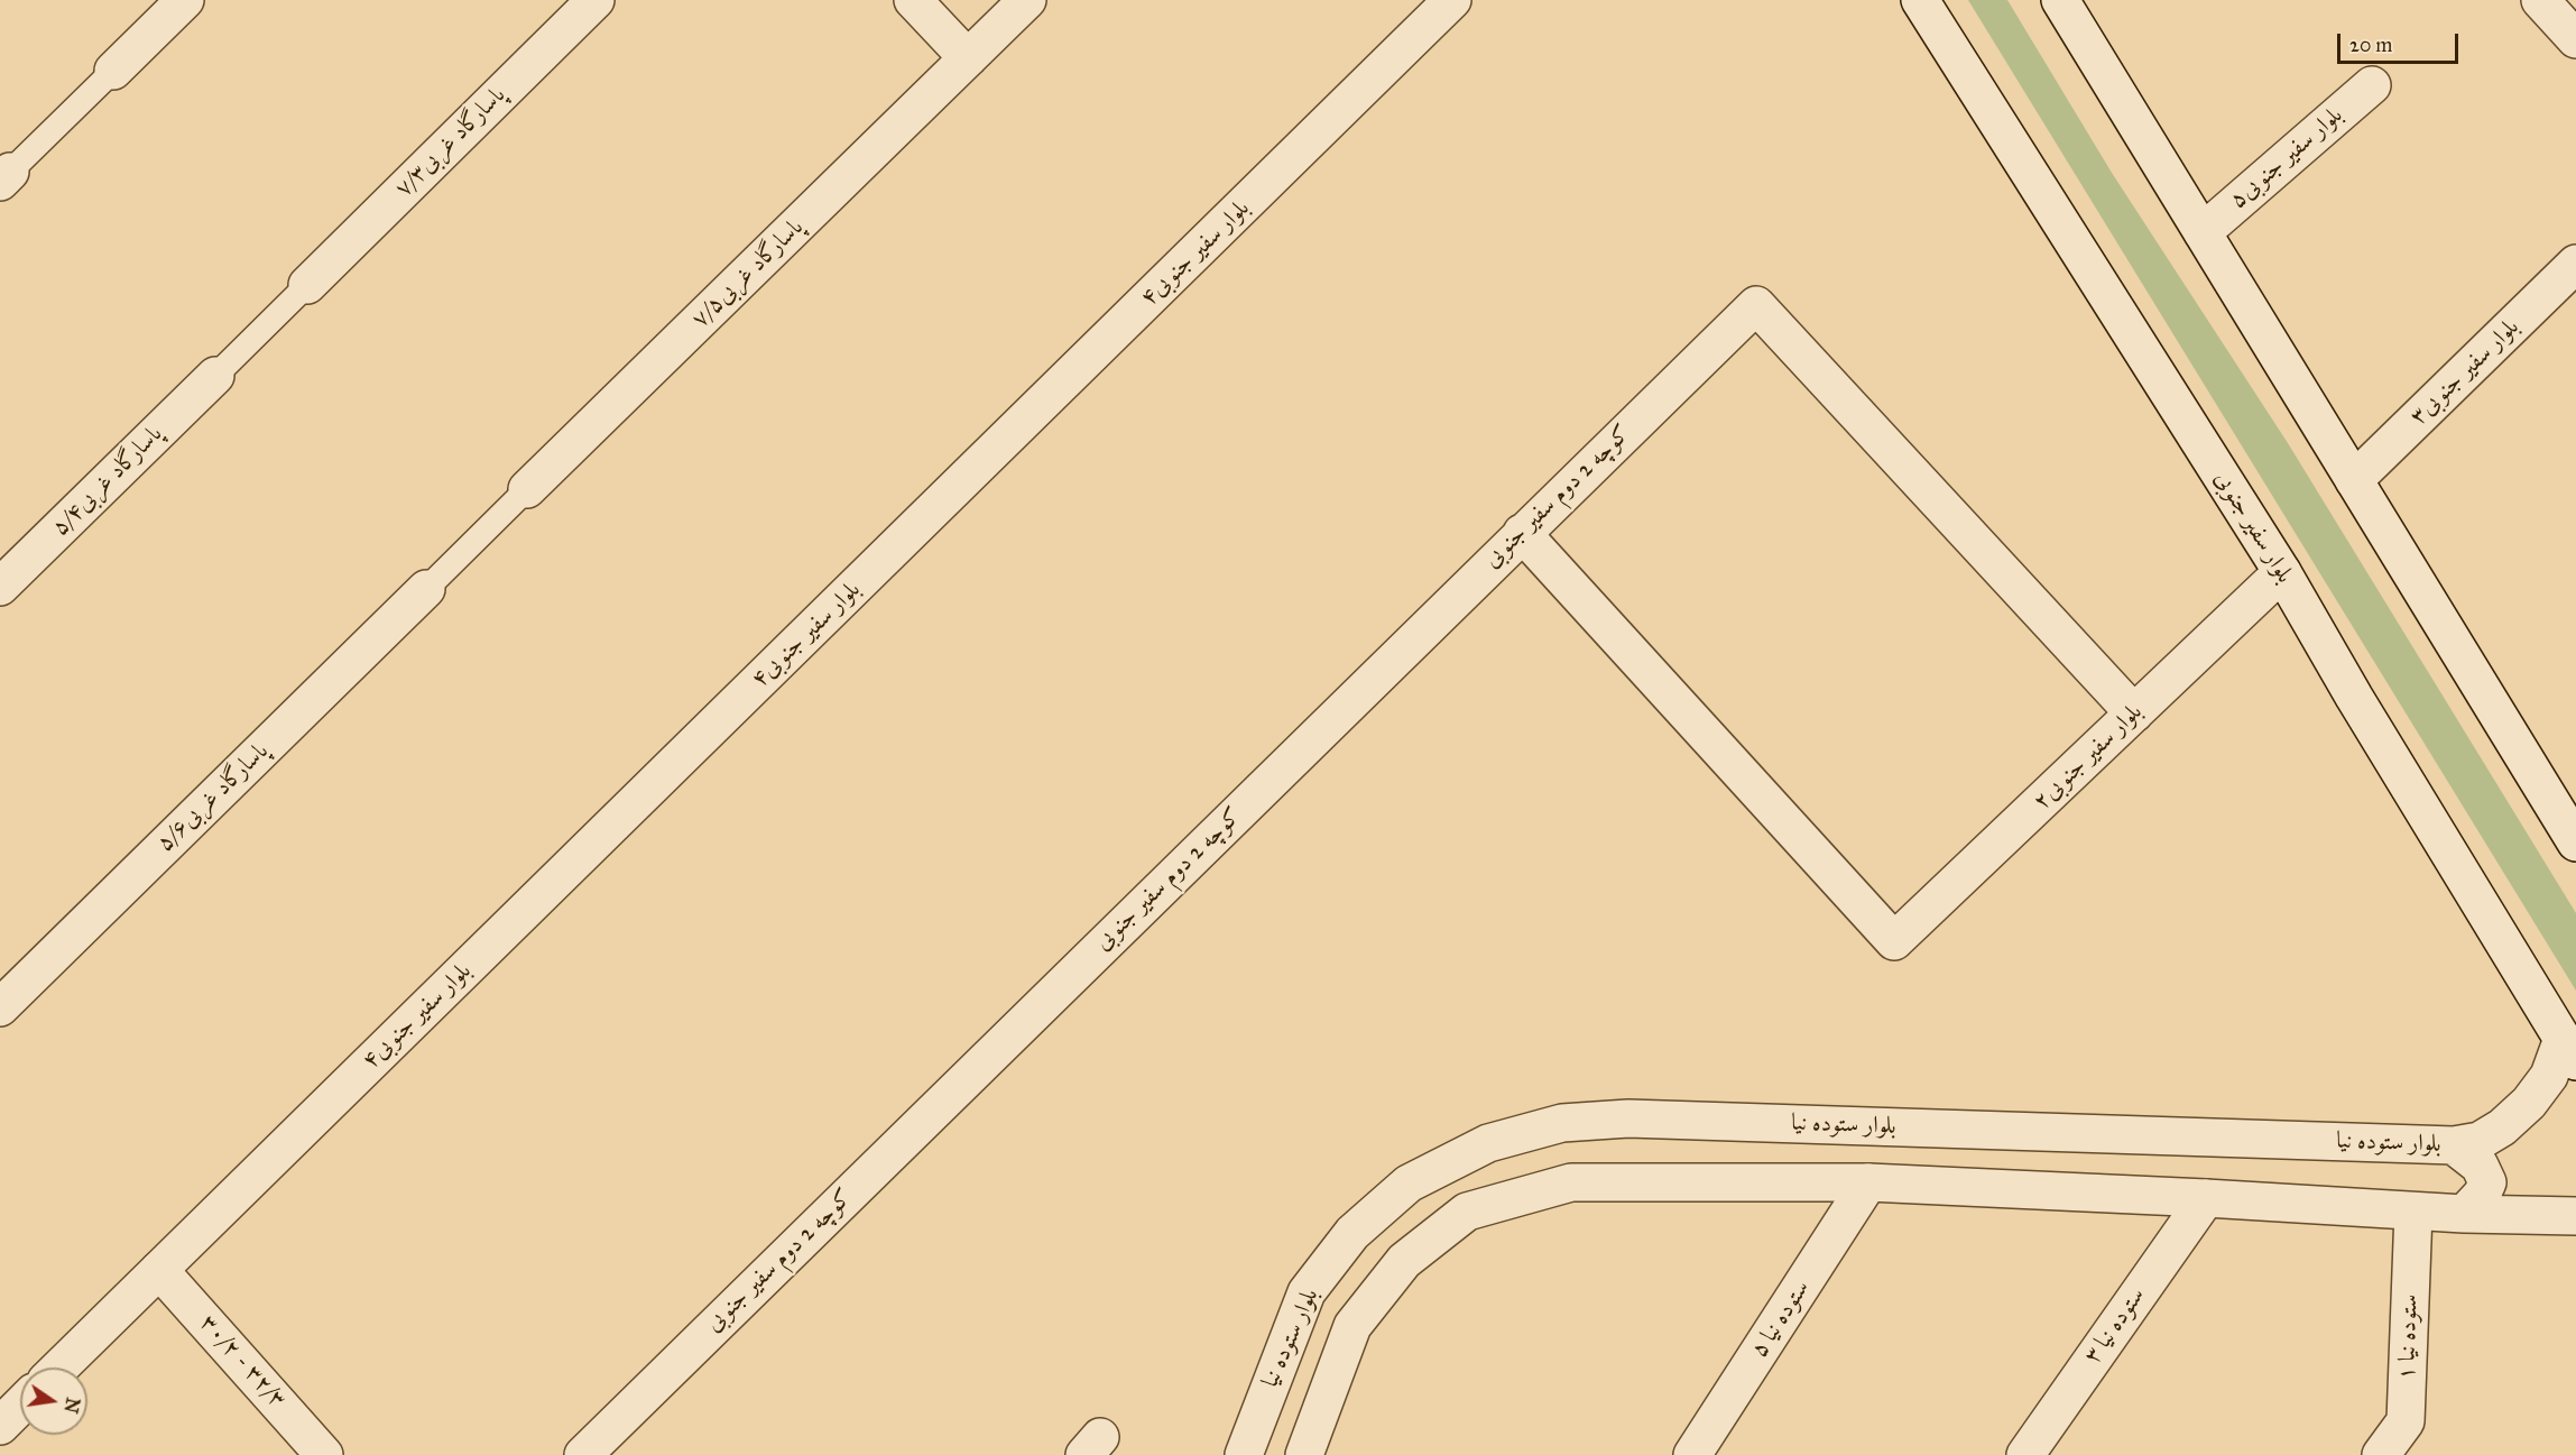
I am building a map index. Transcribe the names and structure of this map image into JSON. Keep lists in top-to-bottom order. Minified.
{"streets":{"street":["پاسارگاد غربی۷/۳","بلوار سفیر جنوبی۵","بلوار سفیر جنوبی۴","پاسارگاد غربی۷/۵","بلوار سفیر جنوبی۳","پاسارگاد غربی۵/۴","کوچه 2 دوم سفیر جنوبی","بلوار سفیر جنوبی","بلوار سفیر جنوبی۲","پاسارگاد غربی۵/۶","بلوار ستوده نیا","ستوده نیا ۵","ستوده نیا ۳","ستوده نیا ۱","۳۰/۲ - ۳۲/۳"]},"crossings":[["بلوار سفیر جنوبی۴","۳۰/۲ - ۳۲/۳"],["کوچه 2 دوم سفیر جنوبی","بلوار سفیر جنوبی۲"],["بلوار سفیر جنوبی","بلوار سفیر جنوبی۲"],["بلوار سفیر جنوبی","بلوار ستوده نیا"]],"scale_bar":"20 m","north":"right"}
